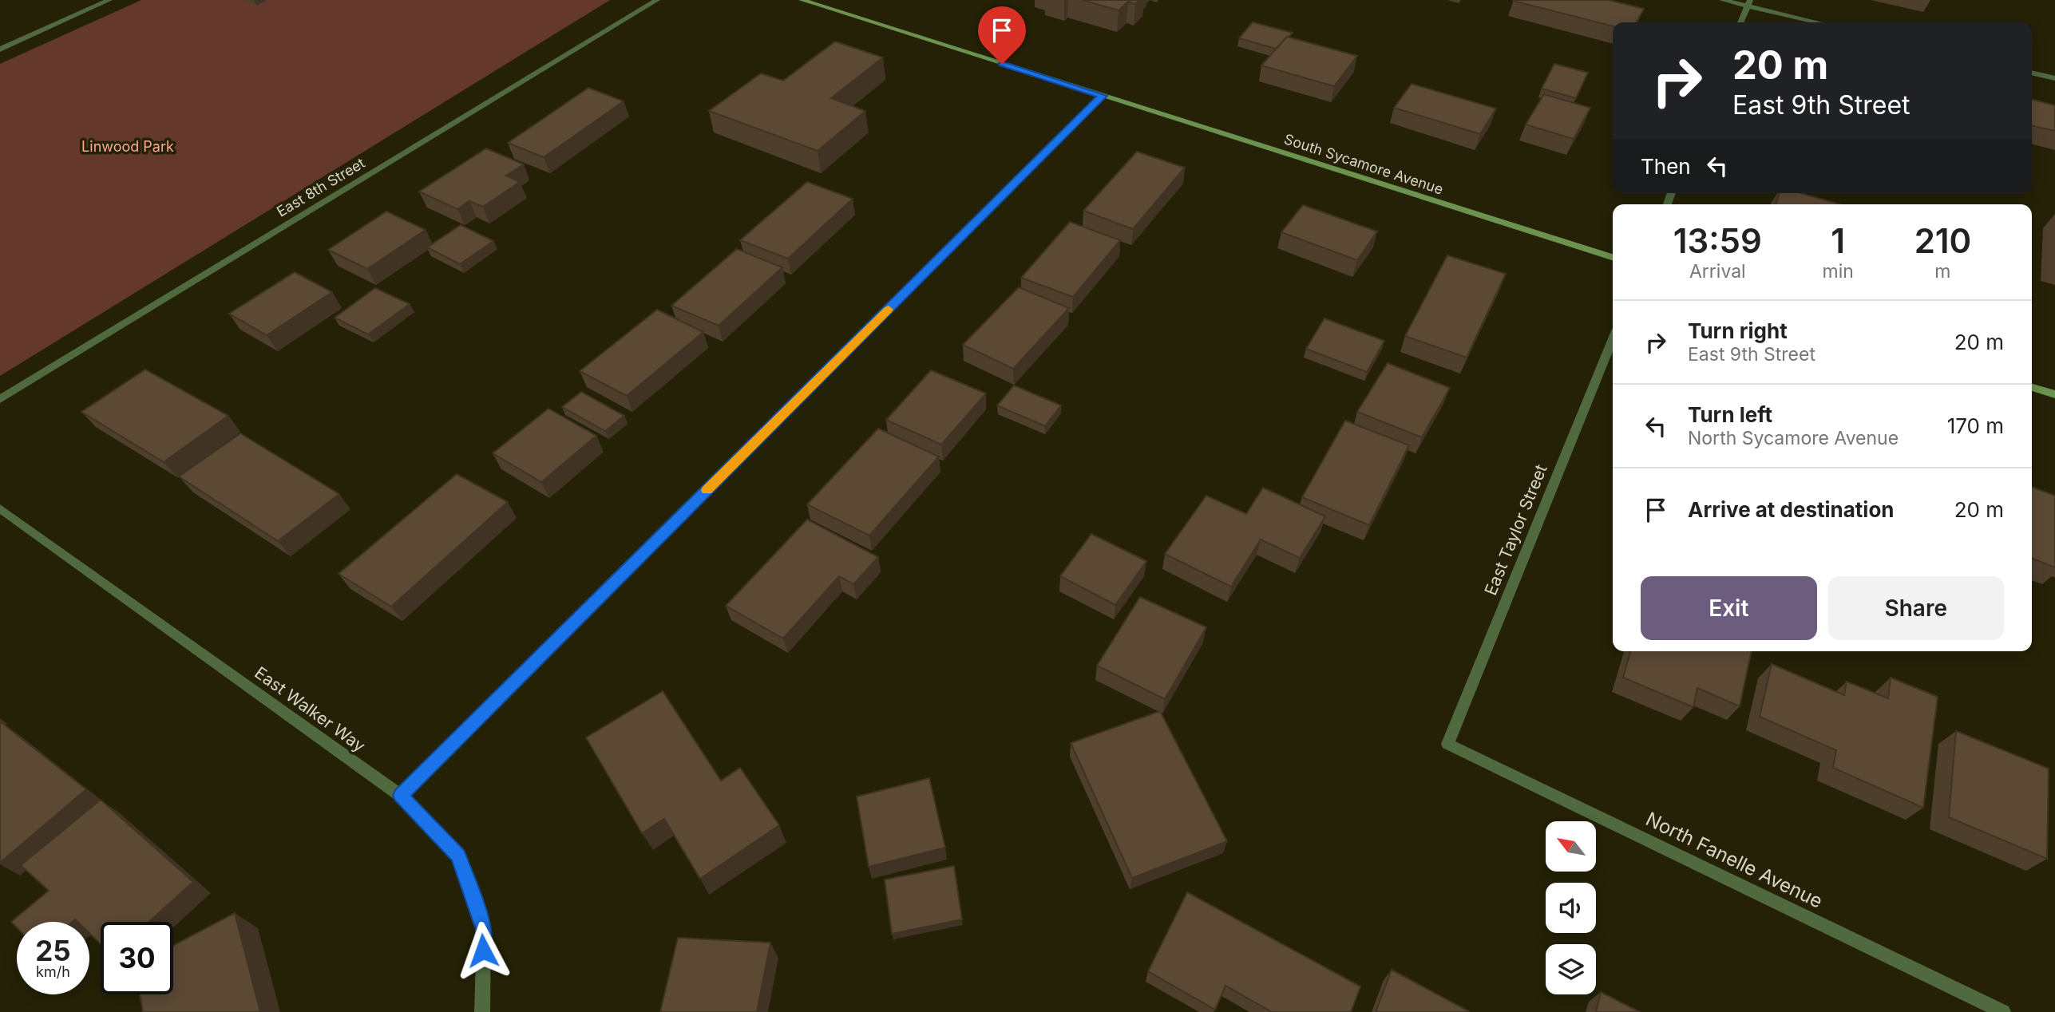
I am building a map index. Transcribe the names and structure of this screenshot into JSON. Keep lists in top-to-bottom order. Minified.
{"streets":{"main road":["South Sycamore Avenue"],"street":["East 8th Street","East Taylor Street","East Walker Way","North Fanelle Avenue"]},"crossings":[["East Taylor Street","North Fanelle Avenue"]],"parks":["Linwood Park"],"north":"top left","page":{"turn":["20 m","East 9th Street"],"then":"Then","eta":["13:59","Arrival","1","min","210","m"],"list":[{"name":"Turn right","note":"East 9th Street","value":"20 m"},{"name":"Turn left","note":"North Sycamore Avenue","value":"170 m"},{"name":"Arrive at destination","value":"20 m"}],"buttons":["Exit","Share"],"speed":"25 km/h","limit":"30"}}
